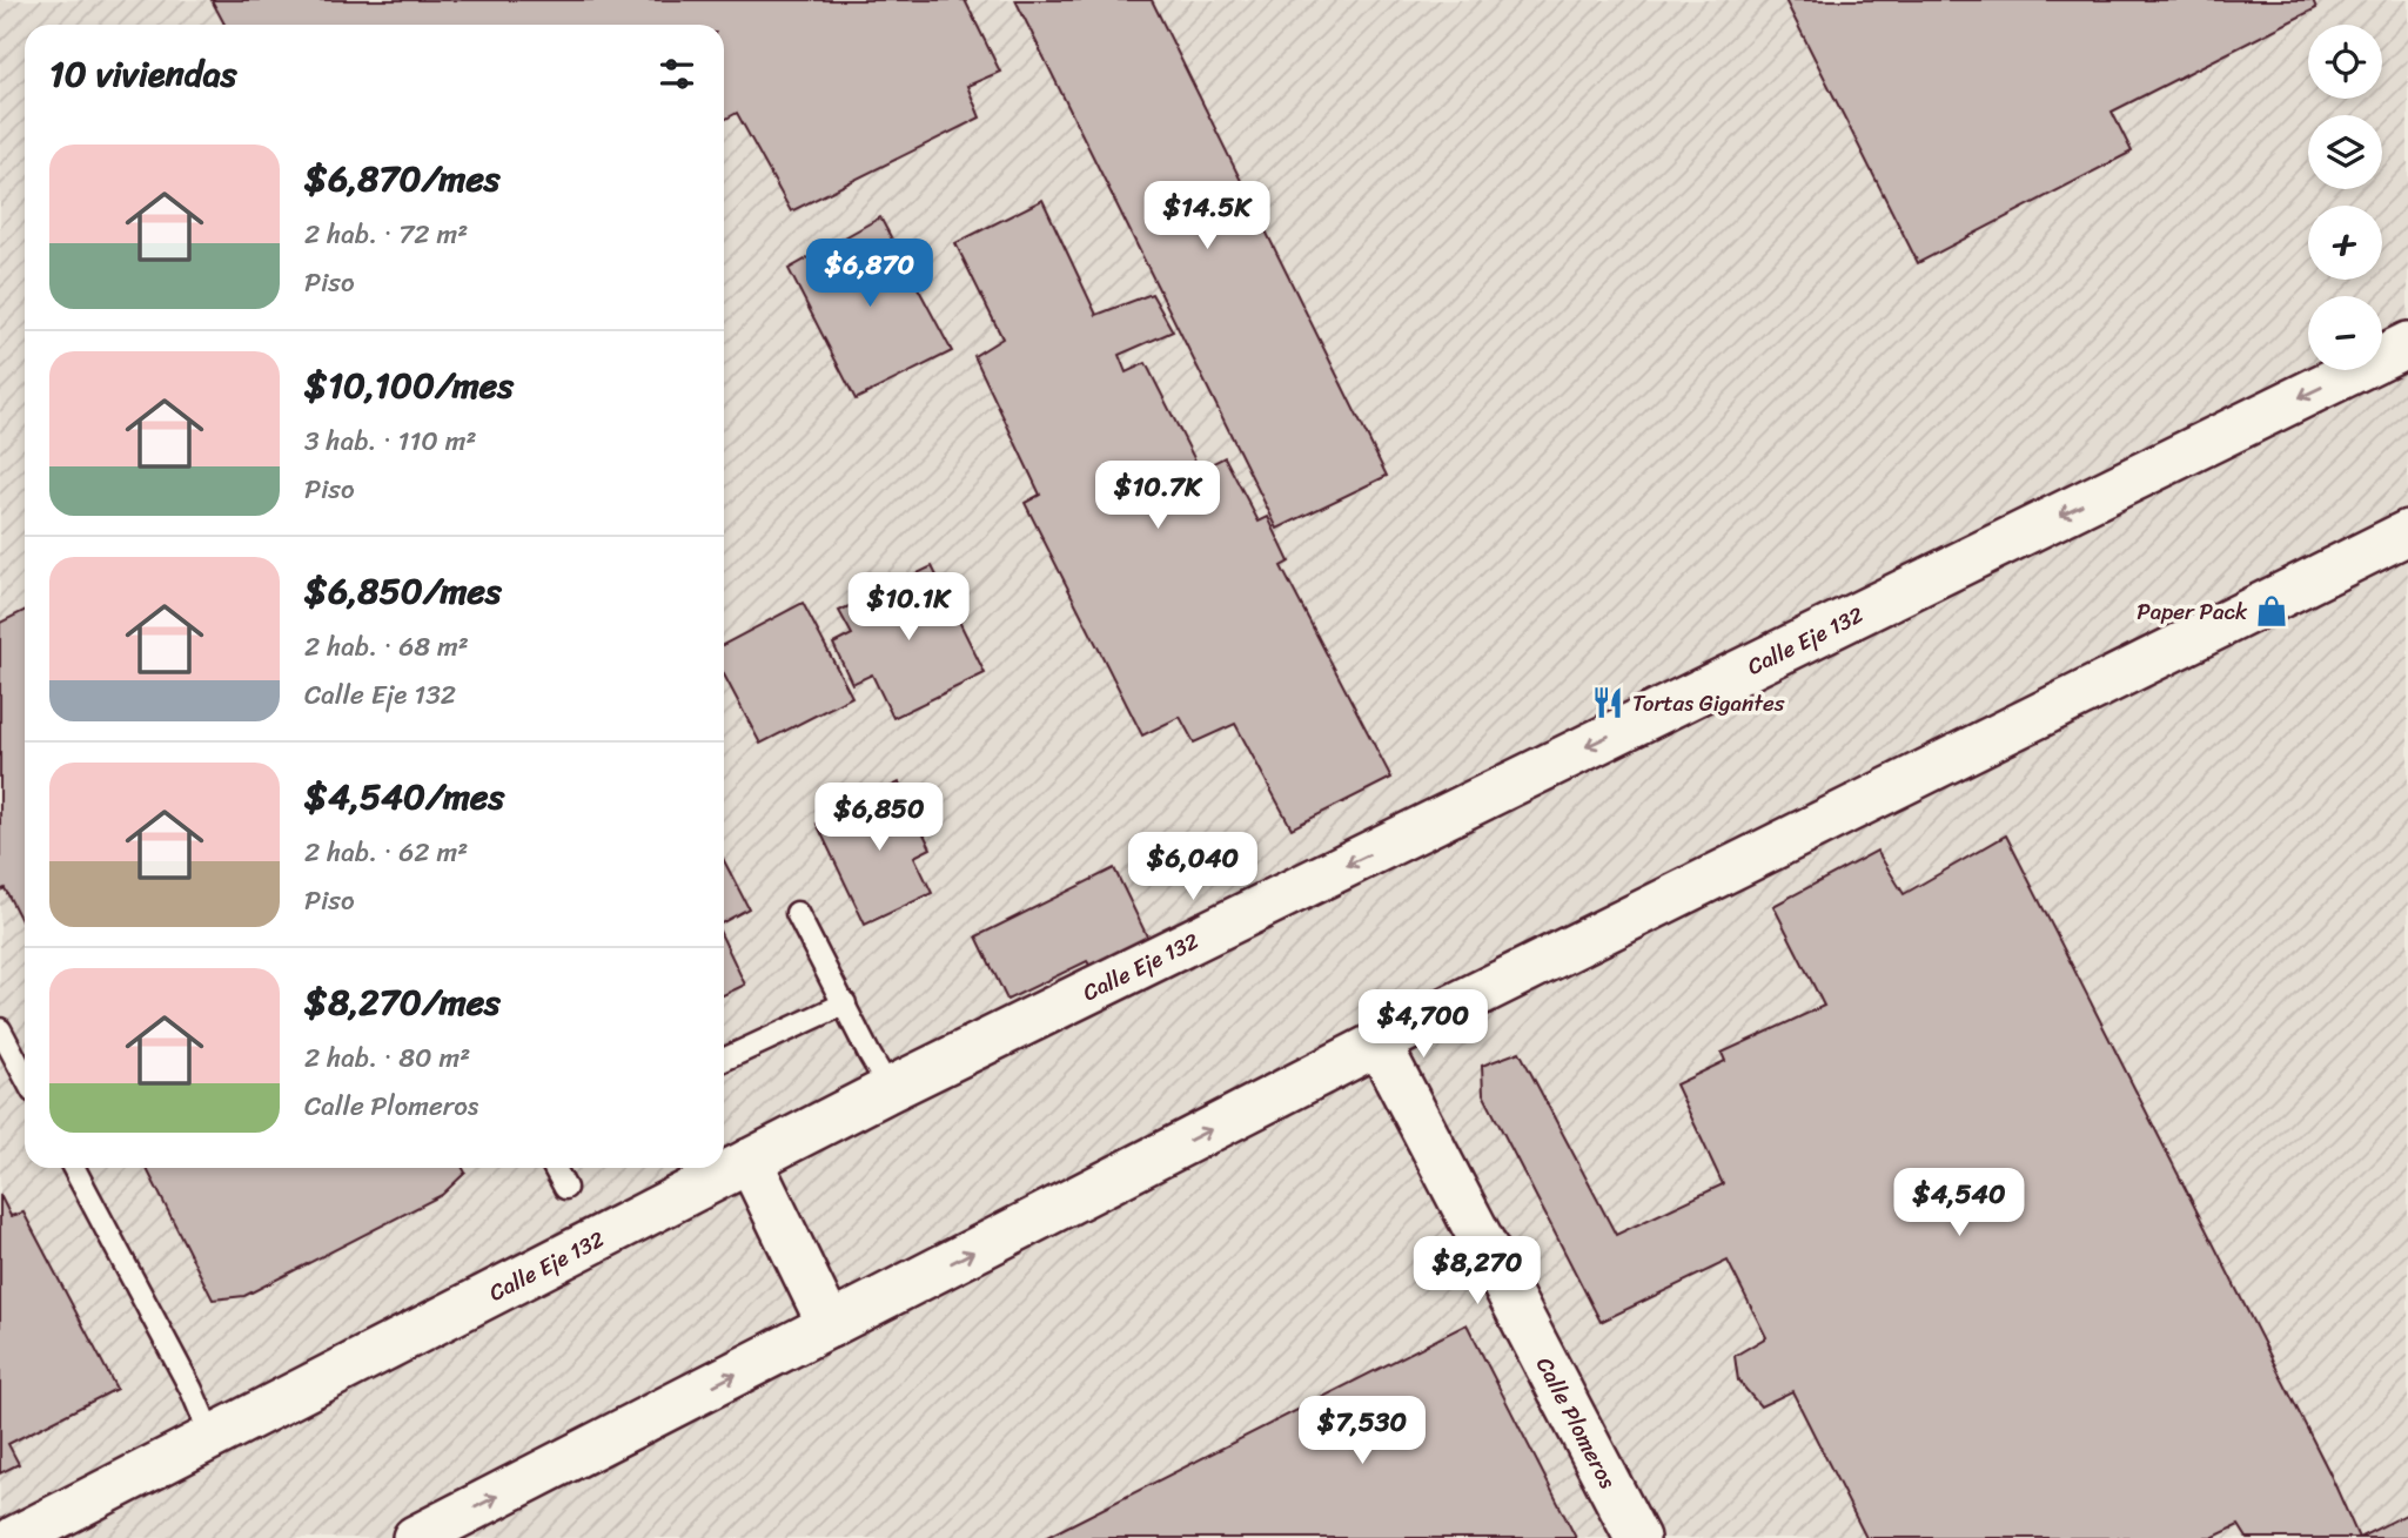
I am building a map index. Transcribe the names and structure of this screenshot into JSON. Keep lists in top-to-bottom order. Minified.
{"streets":{"street":["Calle Eje 132","Calle Plomeros"]},"places":{"shop":["Paper Pack"],"restaurant":["Tortas Gigantes"]},"page":{"map_buttons":["+","−"],"heading":"10 viviendas","list":[{"name":"$6,870/mes","note":"2 hab. · 72 m² · Piso"},{"name":"$10,100/mes","note":"3 hab. · 110 m² · Piso"},{"name":"$6,850/mes","note":"2 hab. · 68 m² · Calle Eje 132"},{"name":"$4,540/mes","note":"2 hab. · 62 m² · Piso"},{"name":"$8,270/mes","note":"2 hab. · 80 m² · Calle Plomeros"}],"price":["$14.5K","$6,870","$10.7K","$10.1K","$6,850","$6,040","$4,700","$4,540","$8,270","$7,530"]}}
